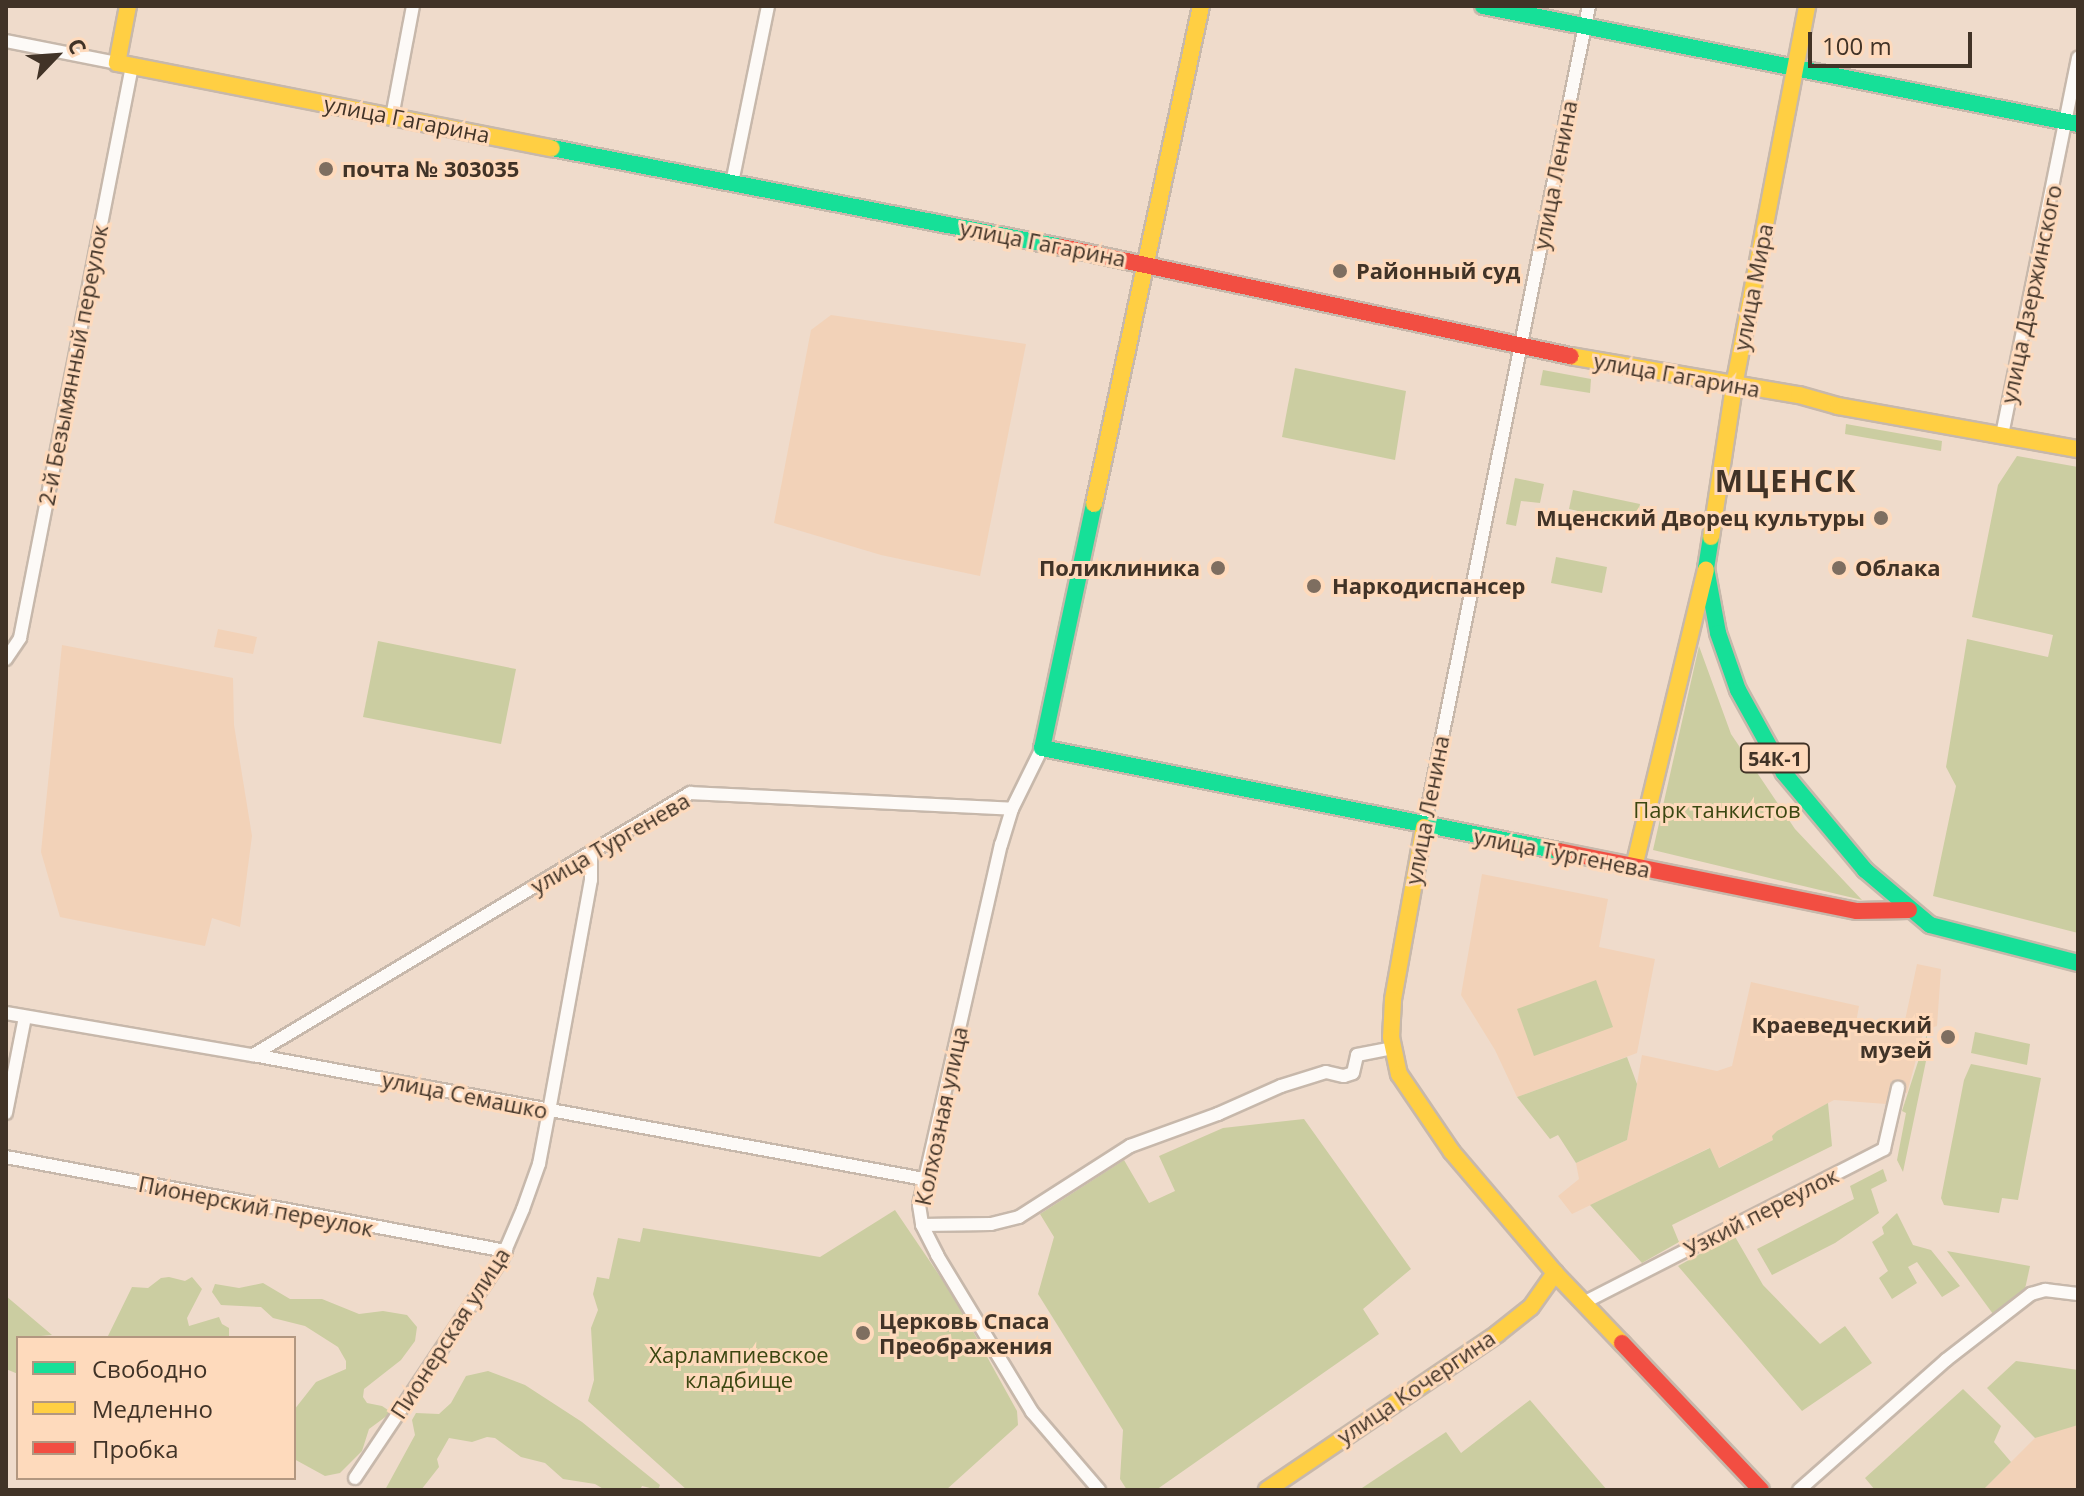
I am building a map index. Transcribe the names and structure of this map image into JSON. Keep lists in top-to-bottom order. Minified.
{"streets":{"main road":["улица Гагарина","улица Ленина","улица Мира","2-й Безымянный переулок","54К-1","улица Тургенева","улица Кочергина"],"street":["улица Дзержинского","улица Семашко","Колхозная улица","Пионерский переулок","Узкий переулок","Пионерская улица"]},"crossings":[["улица Гагарина","улица Ленина"],["улица Гагарина","улица Мира"],["улица Гагарина","улица Дзержинского"],["улица Гагарина","2-й Безымянный переулок"],["улица Ленина","улица Тургенева"],["улица Ленина","Узкий переулок"],["улица Ленина","улица Кочергина"],["улица Мира","54К-1"],["улица Мира","улица Тургенева"],["54К-1","улица Тургенева"],["улица Тургенева","улица Семашко"],["улица Тургенева","Колхозная улица"],["улица Тургенева","Пионерская улица"],["улица Семашко","Колхозная улица"],["улица Семашко","Пионерская улица"],["Пионерский переулок","Пионерская улица"]],"districts":["МЦЕНСК"],"parks":["Парк танкистов","Харлампиевское кладбище"],"places":["почта № 303035","Районный суд","Мценский Дворец культуры","Поликлиника","Облака","Наркодиспансер","Краеведческий музей","Церковь Спаса Преображения"],"legend":["Свободно","Медленно","Пробка"],"scale_bar":"100 m","north":"top right"}
